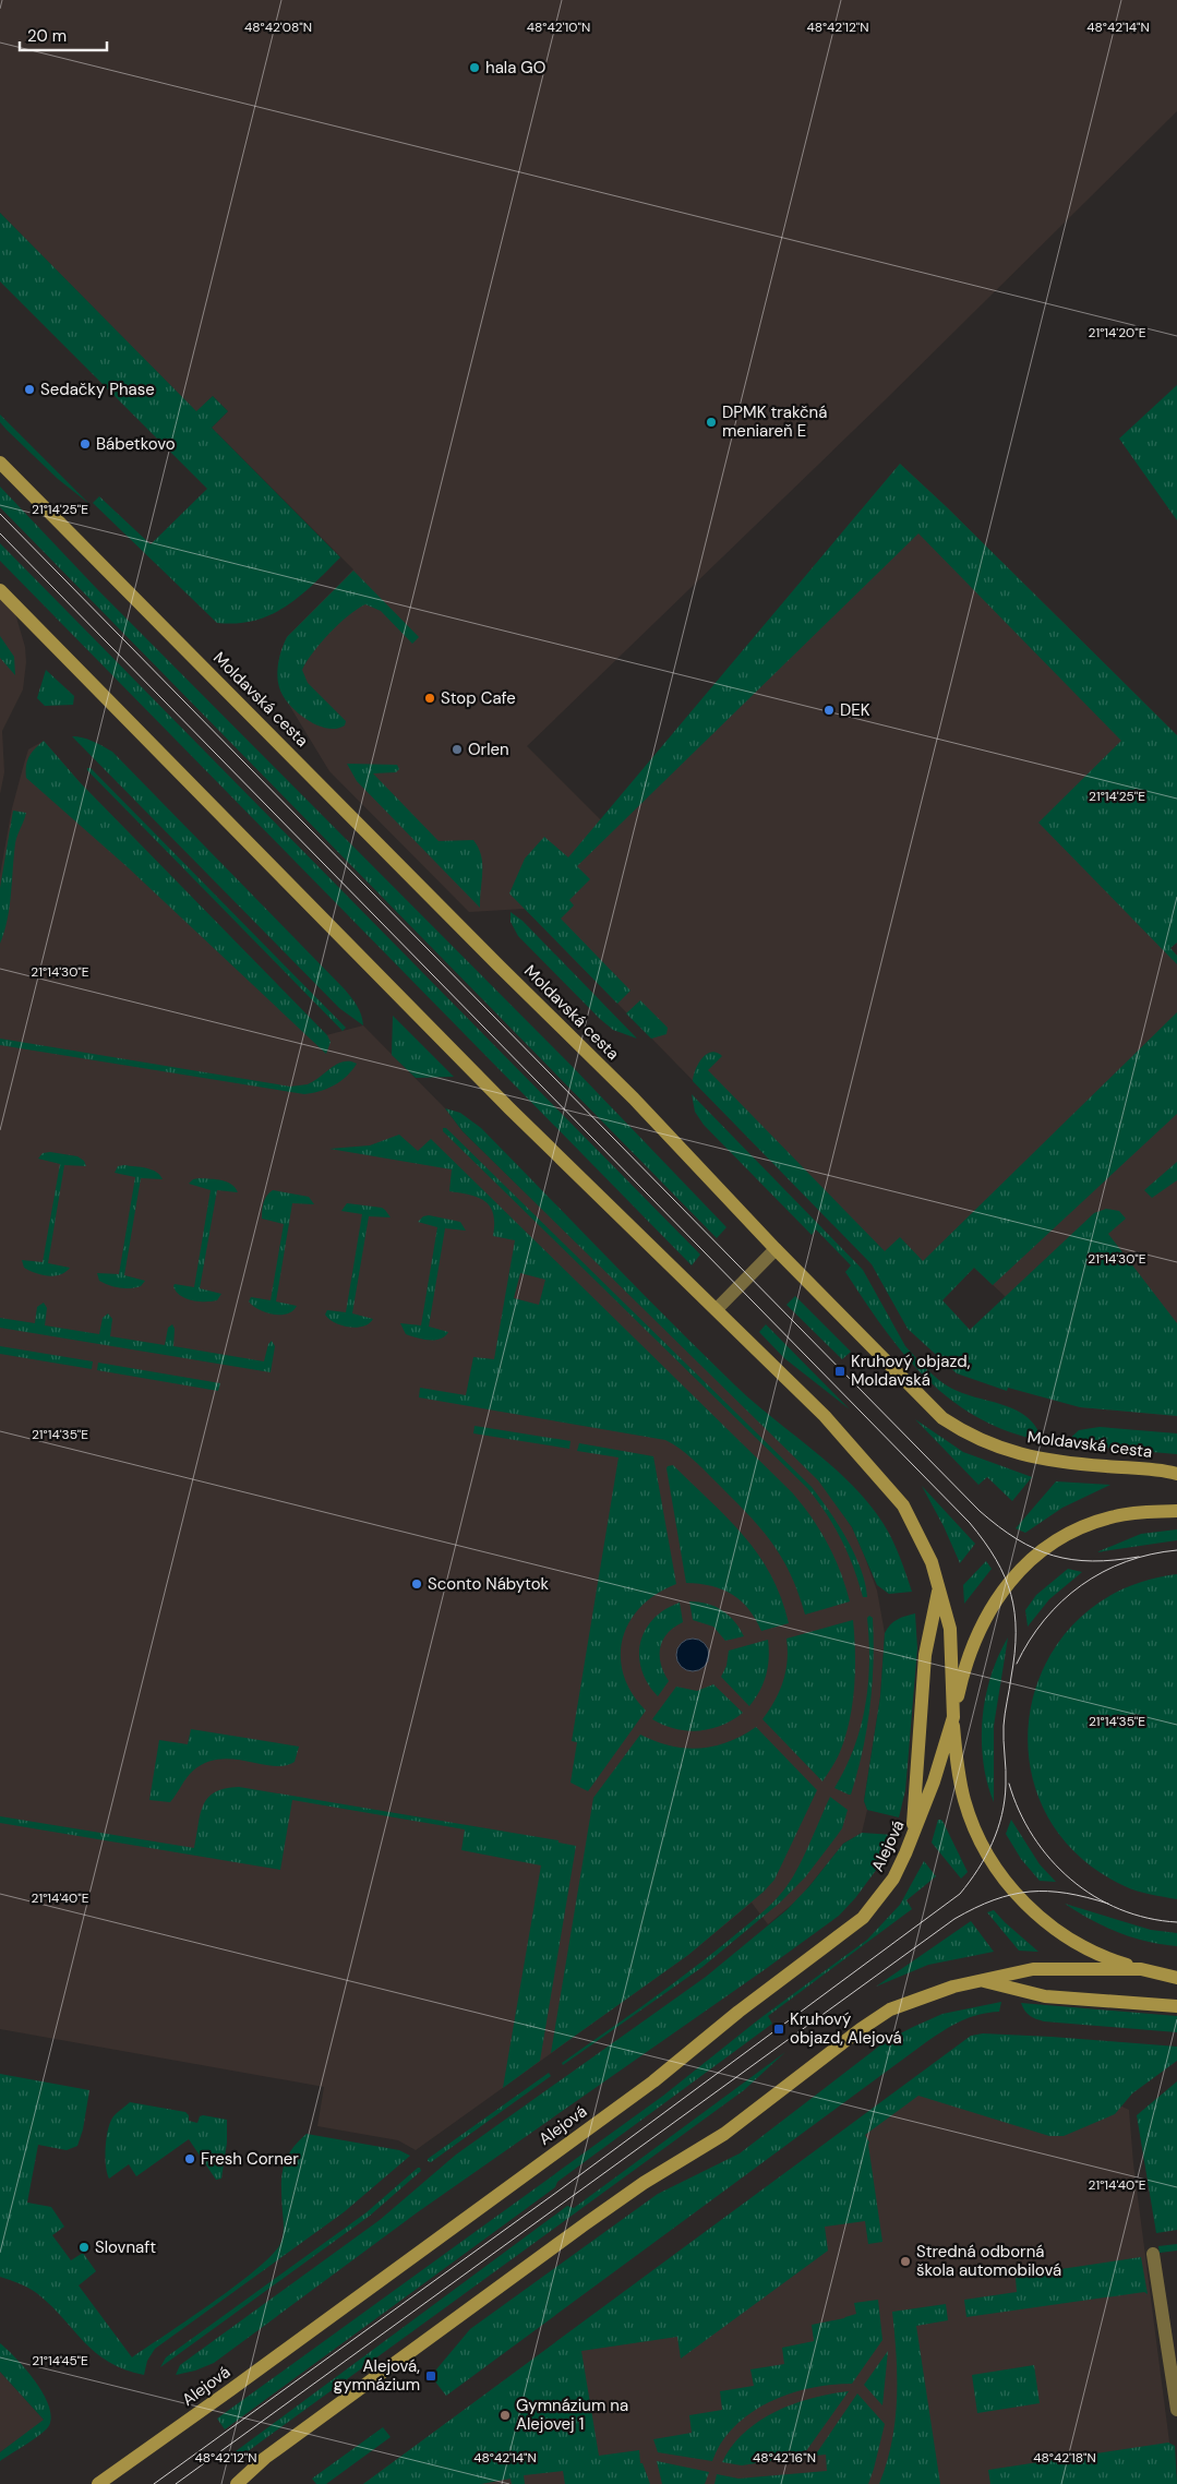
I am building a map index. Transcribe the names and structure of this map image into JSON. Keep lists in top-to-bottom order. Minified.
{"streets":{"street":["Moldavská cesta","Alejová"]},"places":{"other":["hala GO","Sedačky Phase","DPMK trakčná meniareň E","Bábetkovo","Stop Cafe","DEK","Orlen","Sconto Nábytok","Fresh Corner","Slovnaft","Stredná odborná škola automobilová","Gymnázium na Alejovej 1"],"transit":["Kruhový objazd, Moldavská","Kruhový objazd, Alejová","Alejová, gymnázium"]},"scale_bar":"20 m","coordinates":["48°42'08\"N","48°42'10\"N","48°42'12\"N","48°42'14\"N","21°14'20\"E","21°14'25\"E","21°14'30\"E","21°14'35\"E","21°14'40\"E","21°14'45\"E","48°42'16\"N","48°42'18\"N"]}
